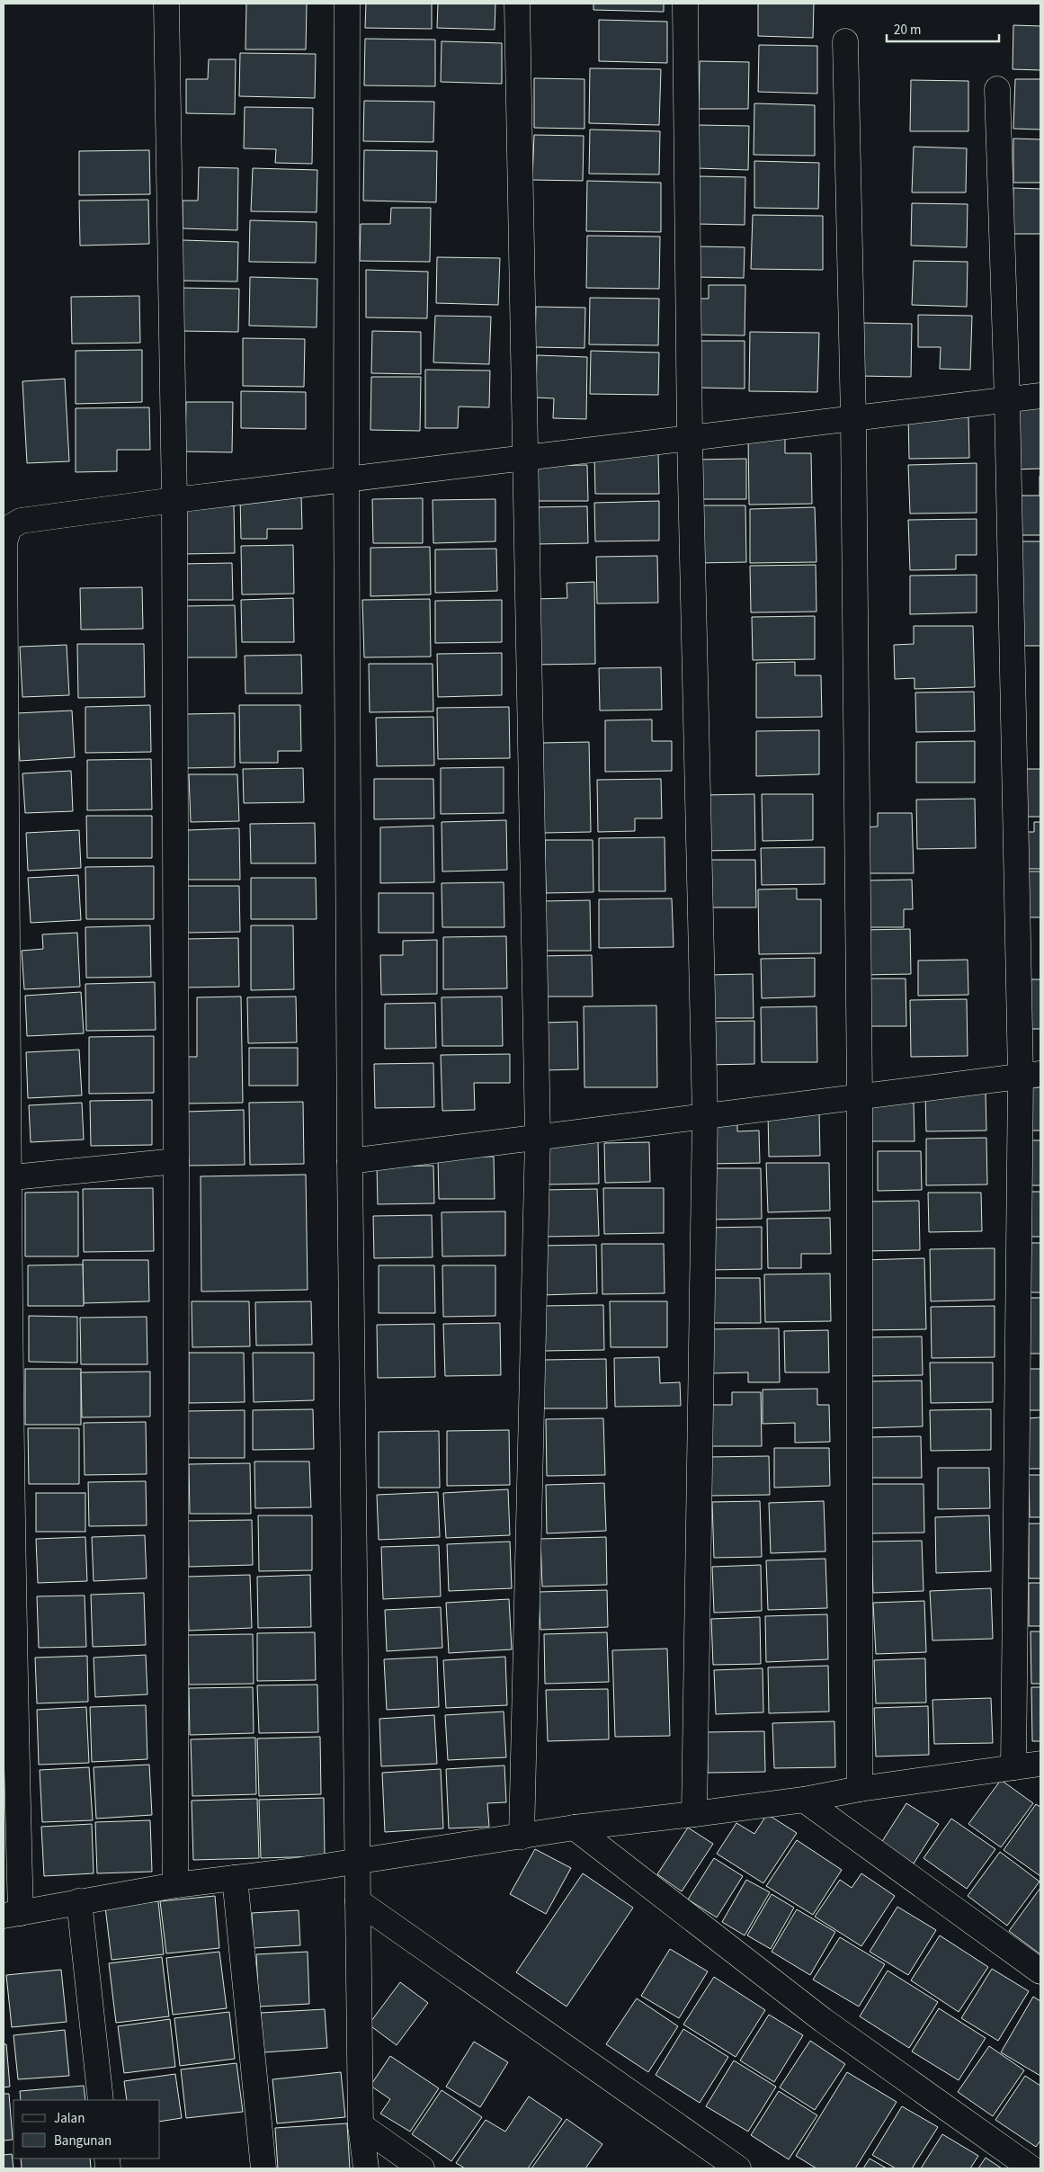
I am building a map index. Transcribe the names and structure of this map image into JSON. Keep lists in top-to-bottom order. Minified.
{"legend":["Jalan","Bangunan"],"scale_bar":"20 m"}
